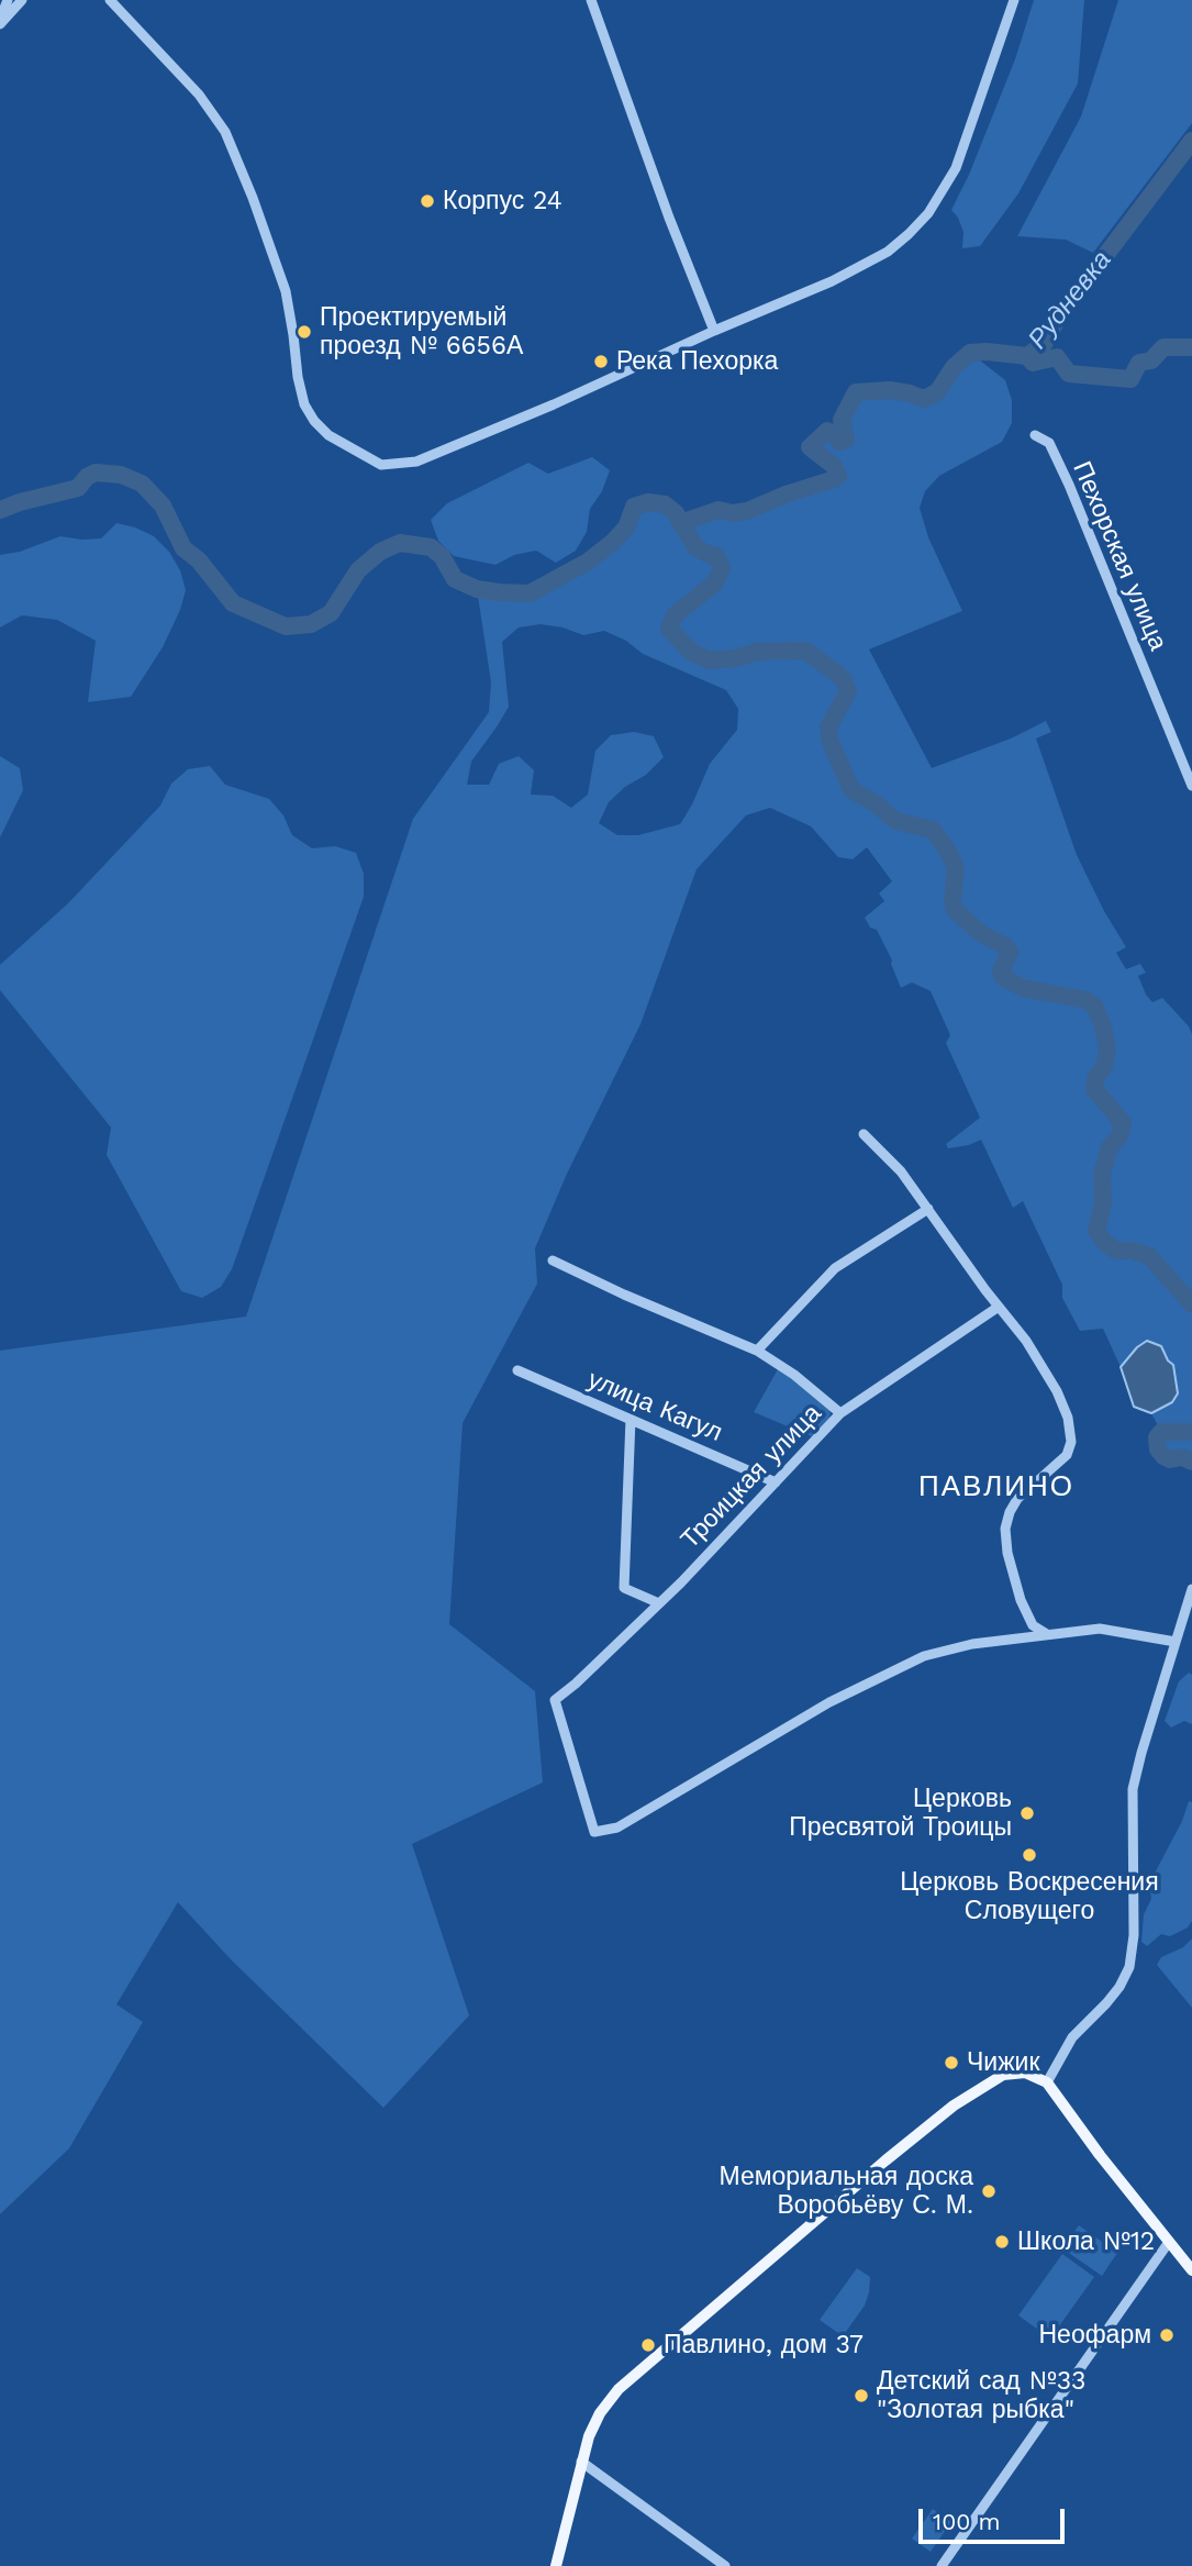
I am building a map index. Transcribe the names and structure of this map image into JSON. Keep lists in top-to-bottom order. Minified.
{"streets":{"street":["Пехорская улица","улица Кагул","Троицкая улица"]},"crossings":[["улица Кагул","Троицкая улица"]],"districts":["ПАВЛИНО"],"water":["Рудневка"],"places":["Корпус 24","Проектируемый проезд № 6656А","Река Пехорка","Церковь Пресвятой Троицы","Церковь Воскресения Словущего","Чижик","Мемориальная доска Воробьёву С. М.","Школа №12","Неофарм","Павлино, дом 37","Детский сад №33 \"Золотая рыбка\""],"scale_bar":"100 m"}
